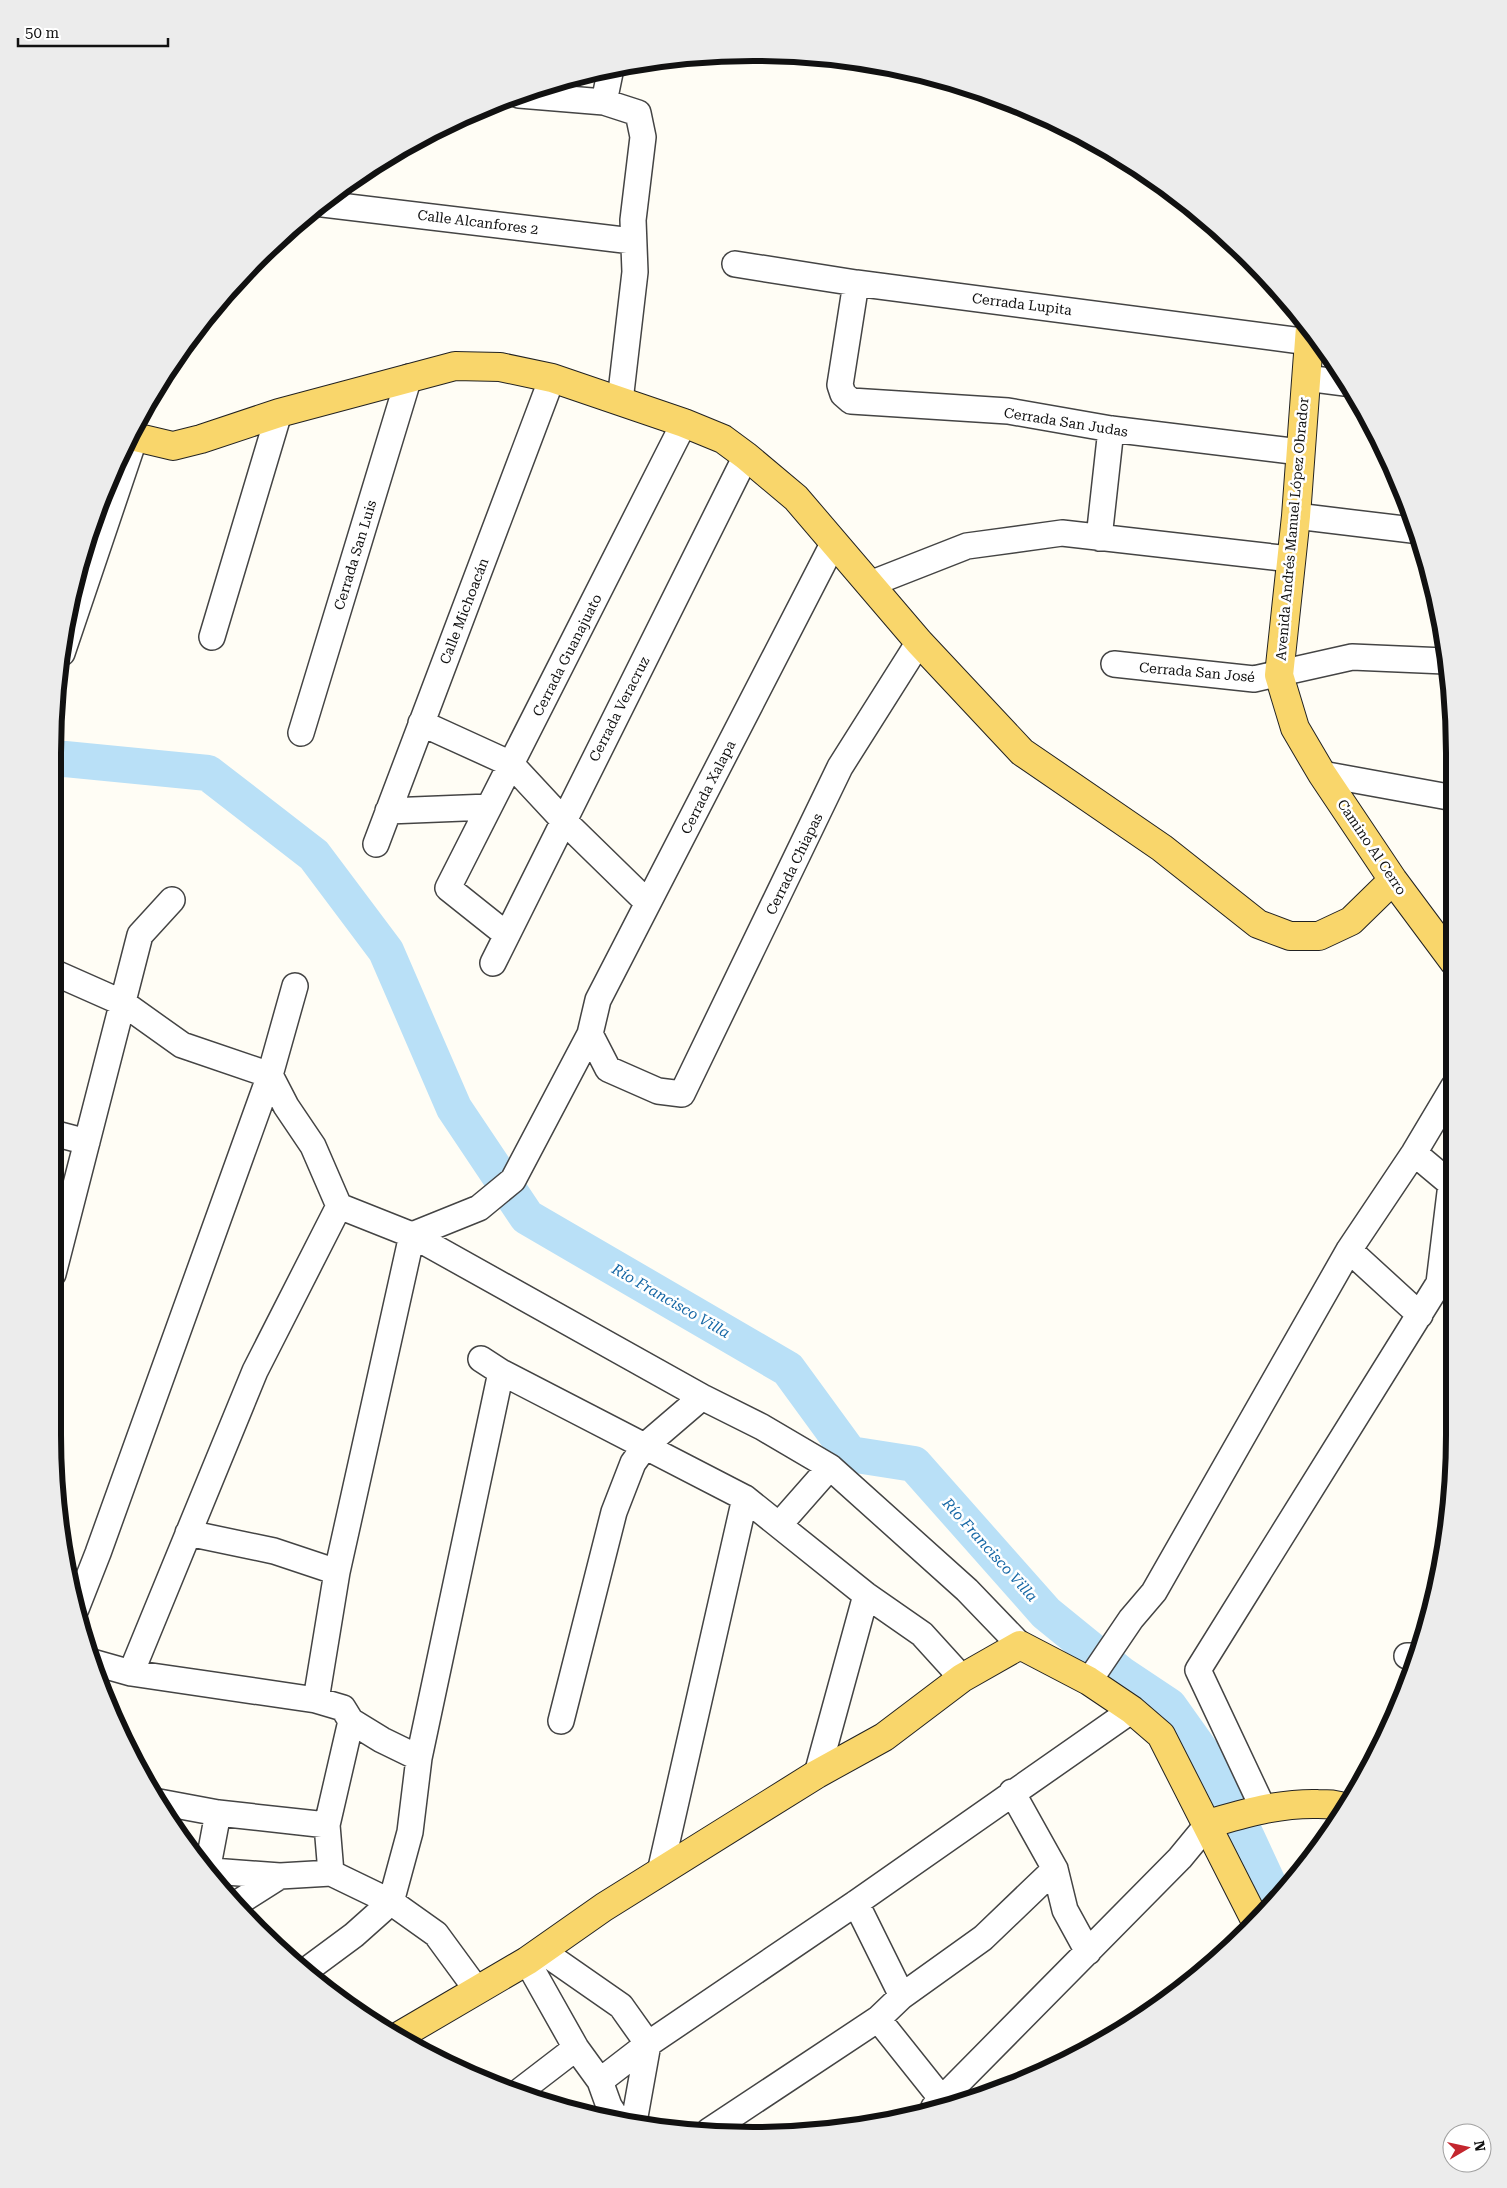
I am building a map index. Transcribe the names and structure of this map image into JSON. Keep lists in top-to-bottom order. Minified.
{"streets":{"main road":["Avenida Andrés Manuel López Obrador","Camino Al Cerro"],"street":["Calle Alcanfores 2","Cerrada Lupita","Cerrada San Judas","Cerrada San Luis","Calle Michoacán","Cerrada Guanajuato","Cerrada San José","Cerrada Veracruz","Cerrada Xalapa","Cerrada Chiapas"]},"crossings":[["Cerrada Lupita","Cerrada San Judas"],["Cerrada San Judas","Avenida Andrés Manuel López Obrador"],["Avenida Andrés Manuel López Obrador","Cerrada San José"],["Avenida Andrés Manuel López Obrador","Camino Al Cerro"],["Cerrada Guanajuato","Cerrada Veracruz"],["Cerrada Xalapa","Cerrada Chiapas"]],"water":["Río Francisco Villa"],"scale_bar":"50 m","north":"right"}
